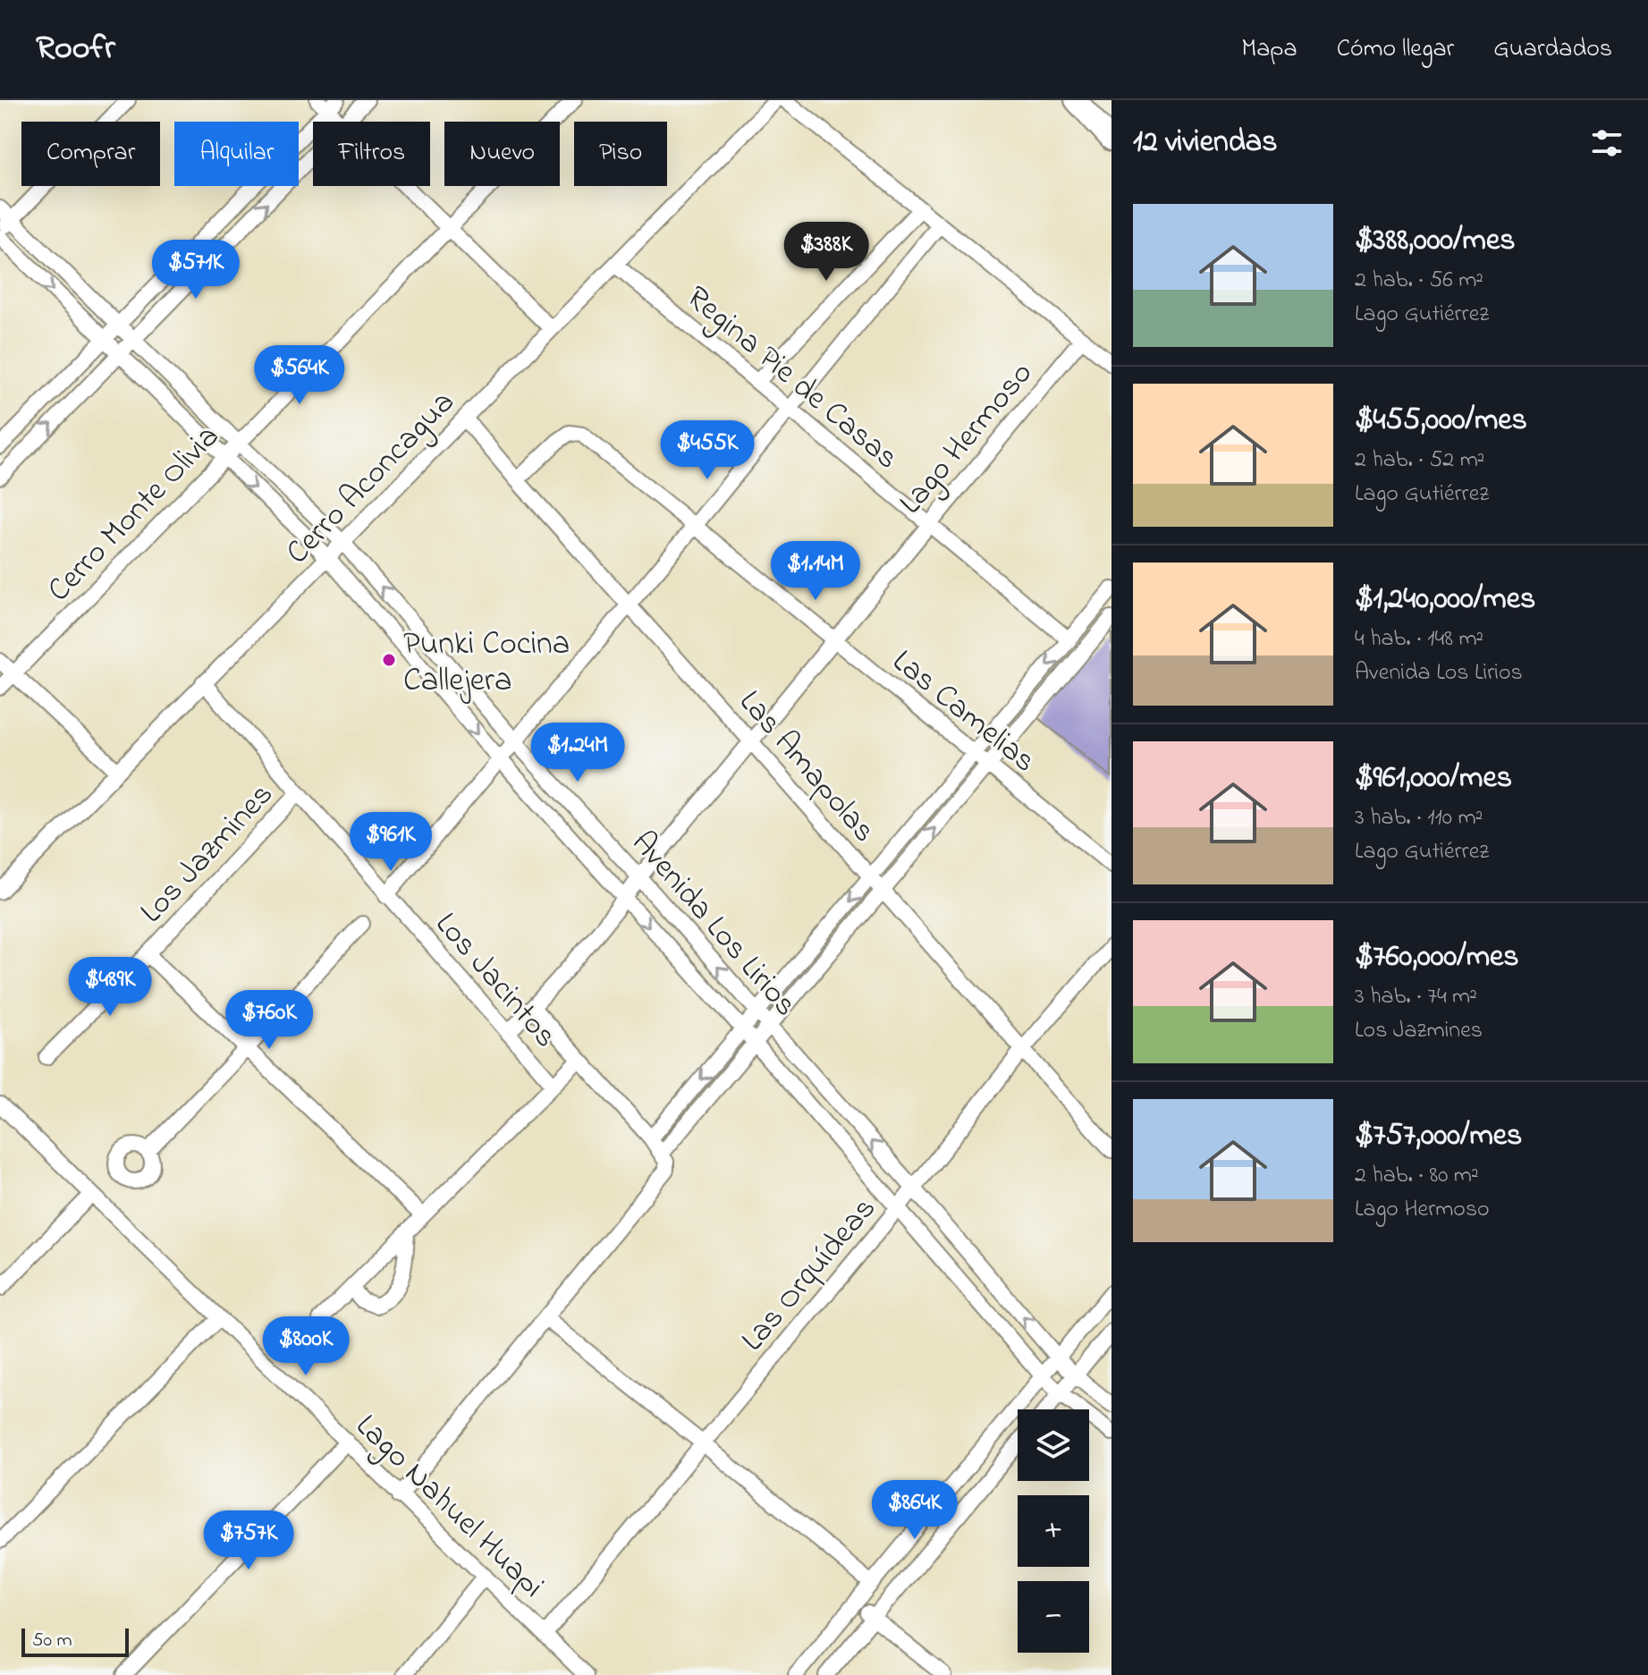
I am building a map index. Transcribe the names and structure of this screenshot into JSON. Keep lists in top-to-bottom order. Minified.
{"streets":{"street":["Regina Pie de Casas","Lago Hermoso","Cerro Aconcagua","Cerro Monte Olivia","Las Camelias","Las Amapolas","Los Jazmines","Avenida Los Lirios","Los Jacintos","Las Orquídeas","Lago Nahuel Huapi"]},"crossings":[["Regina Pie de Casas","Lago Hermoso"],["Regina Pie de Casas","Cerro Aconcagua"],["Lago Hermoso","Las Camelias"],["Lago Hermoso","Las Amapolas"],["Lago Hermoso","Avenida Los Lirios"],["Lago Hermoso","Los Jacintos"],["Cerro Aconcagua","Las Amapolas"],["Cerro Aconcagua","Avenida Los Lirios"],["Cerro Aconcagua","Los Jacintos"],["Cerro Monte Olivia","Avenida Los Lirios"],["Las Camelias","Las Amapolas"],["Las Amapolas","Las Orquídeas"],["Los Jazmines","Los Jacintos"],["Avenida Los Lirios","Las Orquídeas"],["Las Orquídeas","Lago Nahuel Huapi"]],"places":["Punki Cocina Callejera"],"scale_bar":"50 m","page":{"header":"Roofr","nav":["Mapa","Cómo llegar","Guardados"],"heading":"12 viviendas","chip":["Comprar","Alquilar","Filtros","Nuevo","Piso"],"list":[{"name":"$388,000/mes","note":"2 hab. · 56 m² · Lago Gutiérrez"},{"name":"$455,000/mes","note":"2 hab. · 52 m² · Lago Gutiérrez"},{"name":"$1,240,000/mes","note":"4 hab. · 148 m² · Avenida Los Lirios"},{"name":"$961,000/mes","note":"3 hab. · 110 m² · Lago Gutiérrez"},{"name":"$760,000/mes","note":"3 hab. · 74 m² · Los Jazmines"},{"name":"$757,000/mes","note":"2 hab. · 80 m² · Lago Hermoso"}],"price":["$388K","$571K","$564K","$455K","$1.14M","$1.24M","$961K","$489K","$760K","$800K","$864K","$757K"],"map_buttons":["+","−"],"scale":"50 m"}}
